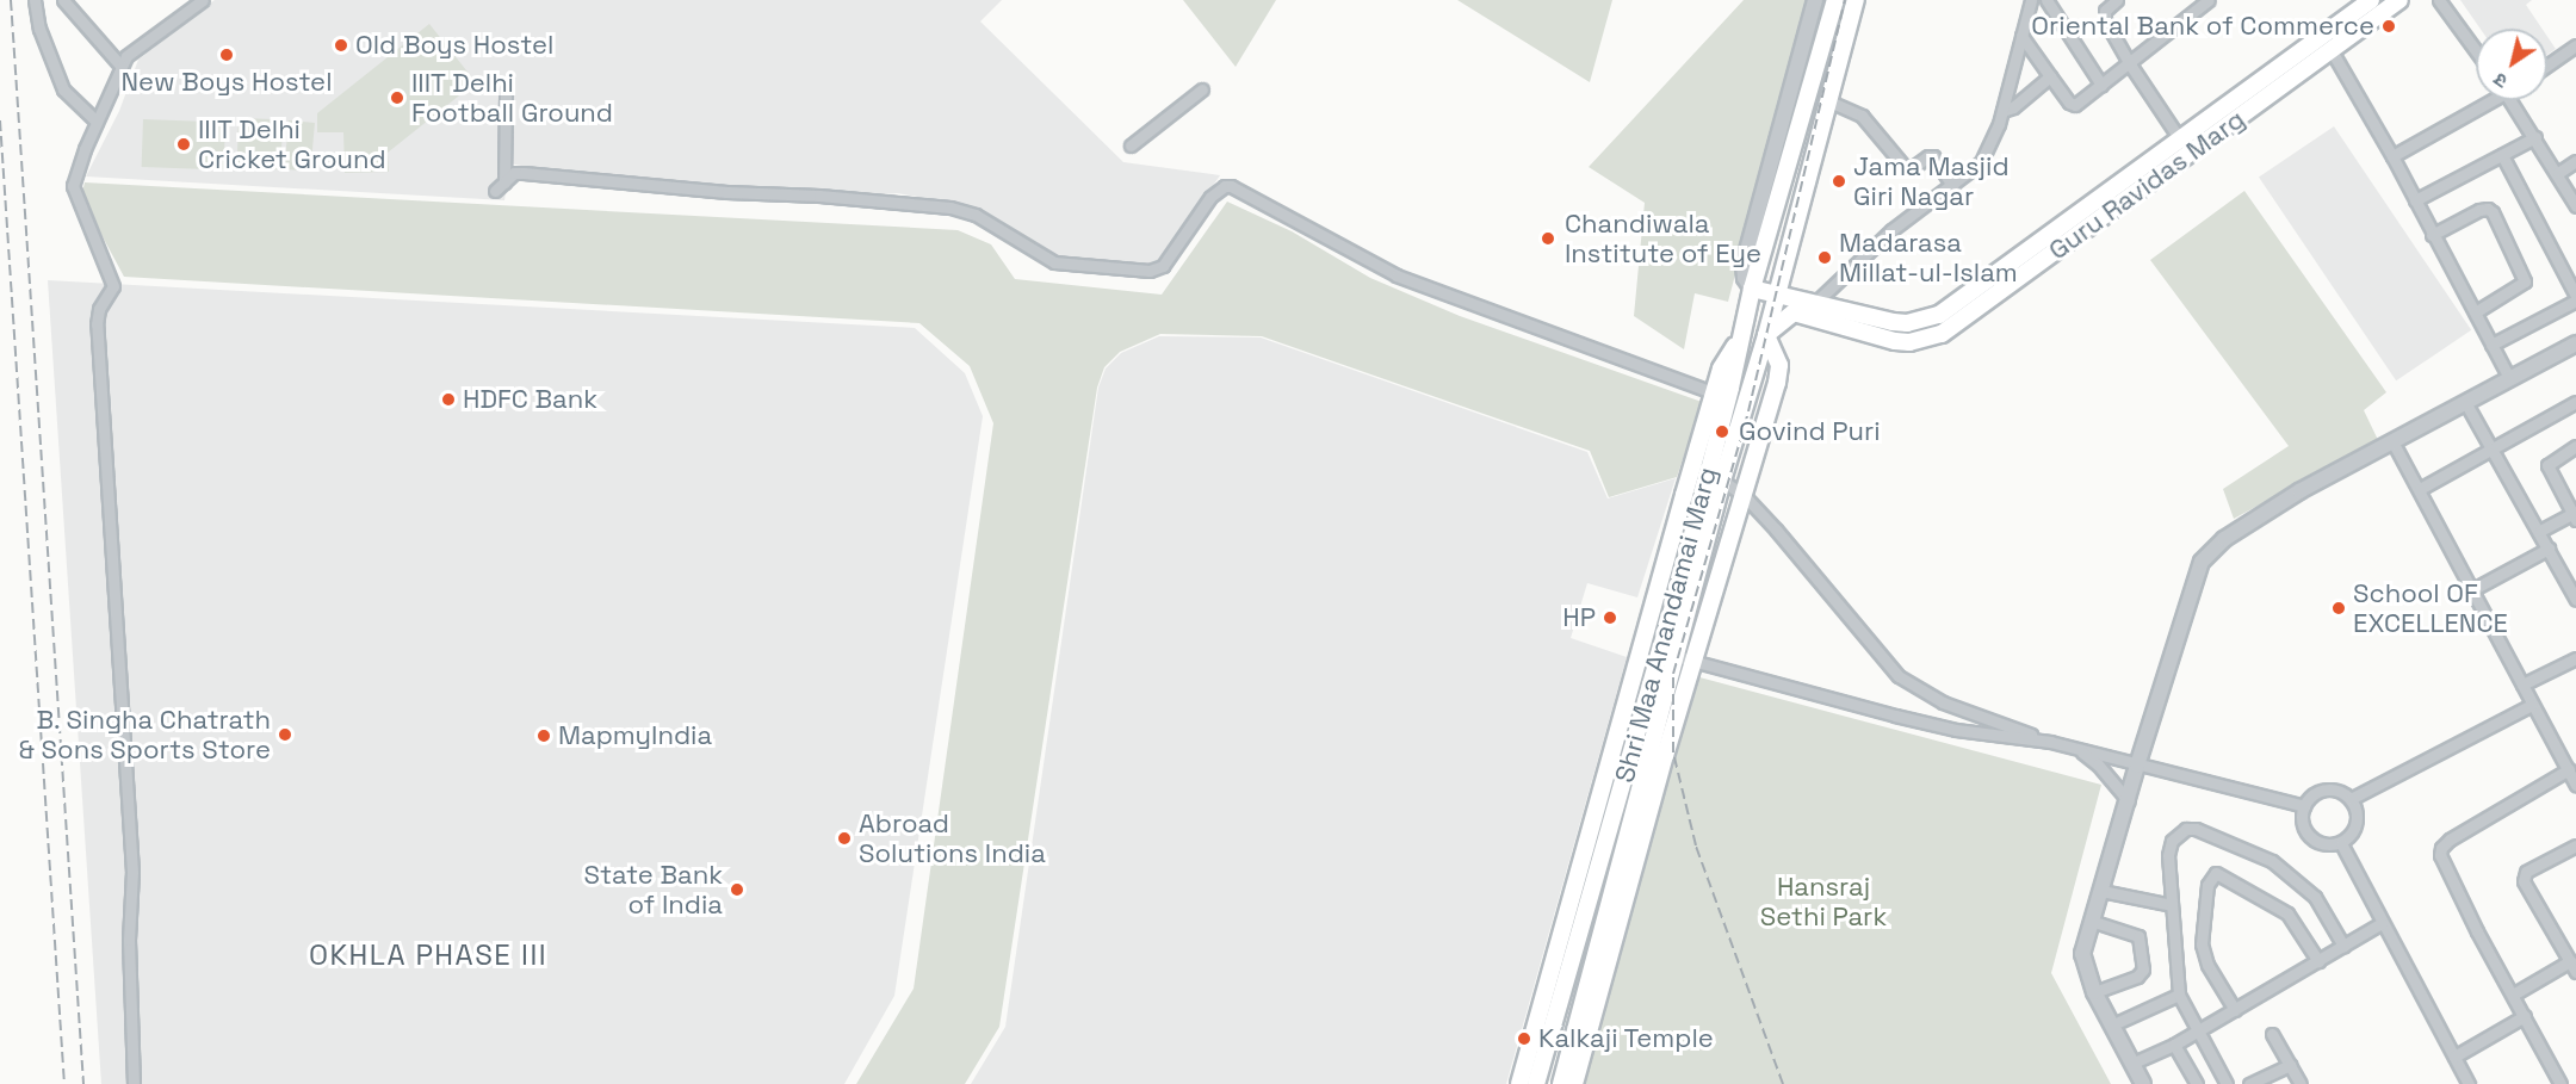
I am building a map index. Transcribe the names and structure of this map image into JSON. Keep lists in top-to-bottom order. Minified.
{"streets":{"main road":["Guru Ravidas Marg","Shri Maa Anandamai Marg"]},"crossings":[["Guru Ravidas Marg","Shri Maa Anandamai Marg"]],"districts":["OKHLA PHASE III"],"parks":["Hansraj Sethi Park"],"places":["Oriental Bank of Commerce","Old Boys Hostel","New Boys Hostel","IIIT Delhi Football Ground","IIIT Delhi Cricket Ground","Jama Masjid Giri Nagar","Chandiwala Institute of Eye","Madarasa Millat-ul-Islam","HDFC Bank","Govind Puri","School OF EXCELLENCE","HP","B. Singha Chatrath & Sons Sports Store","MapmyIndia","Abroad Solutions India","State Bank of India","Kalkaji Temple"],"north":"bottom left"}
